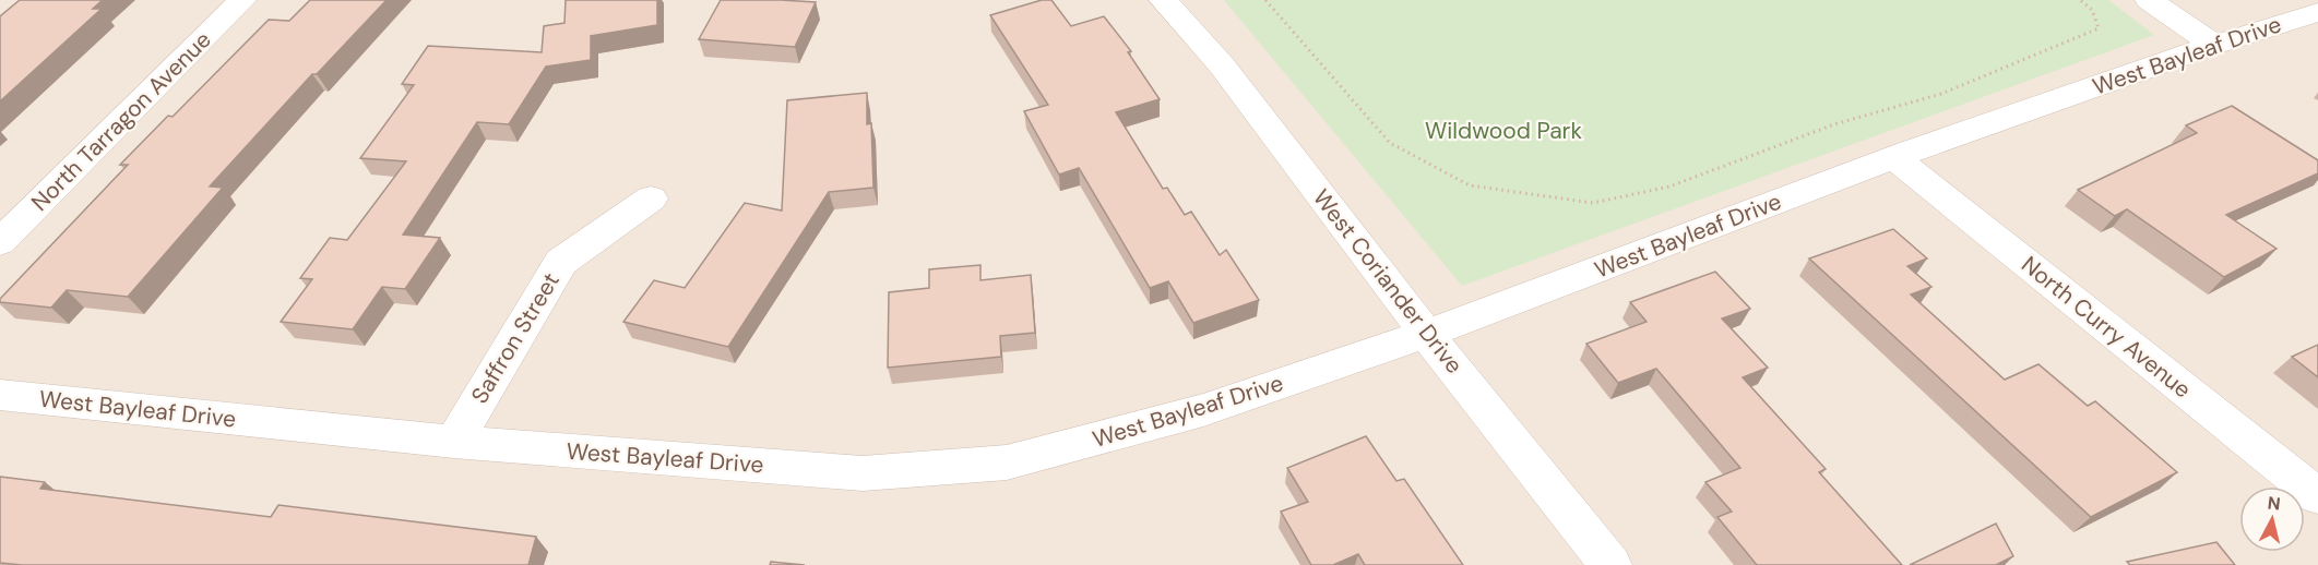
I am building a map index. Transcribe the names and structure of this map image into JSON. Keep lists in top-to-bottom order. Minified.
{"streets":{"street":["West Bayleaf Drive","North Tarragon Avenue","West Coriander Drive","North Curry Avenue","Saffron Street"]},"crossings":[["West Bayleaf Drive","West Coriander Drive"],["West Bayleaf Drive","North Curry Avenue"],["West Bayleaf Drive","Saffron Street"]],"parks":["Wildwood Park"],"north":"top"}
